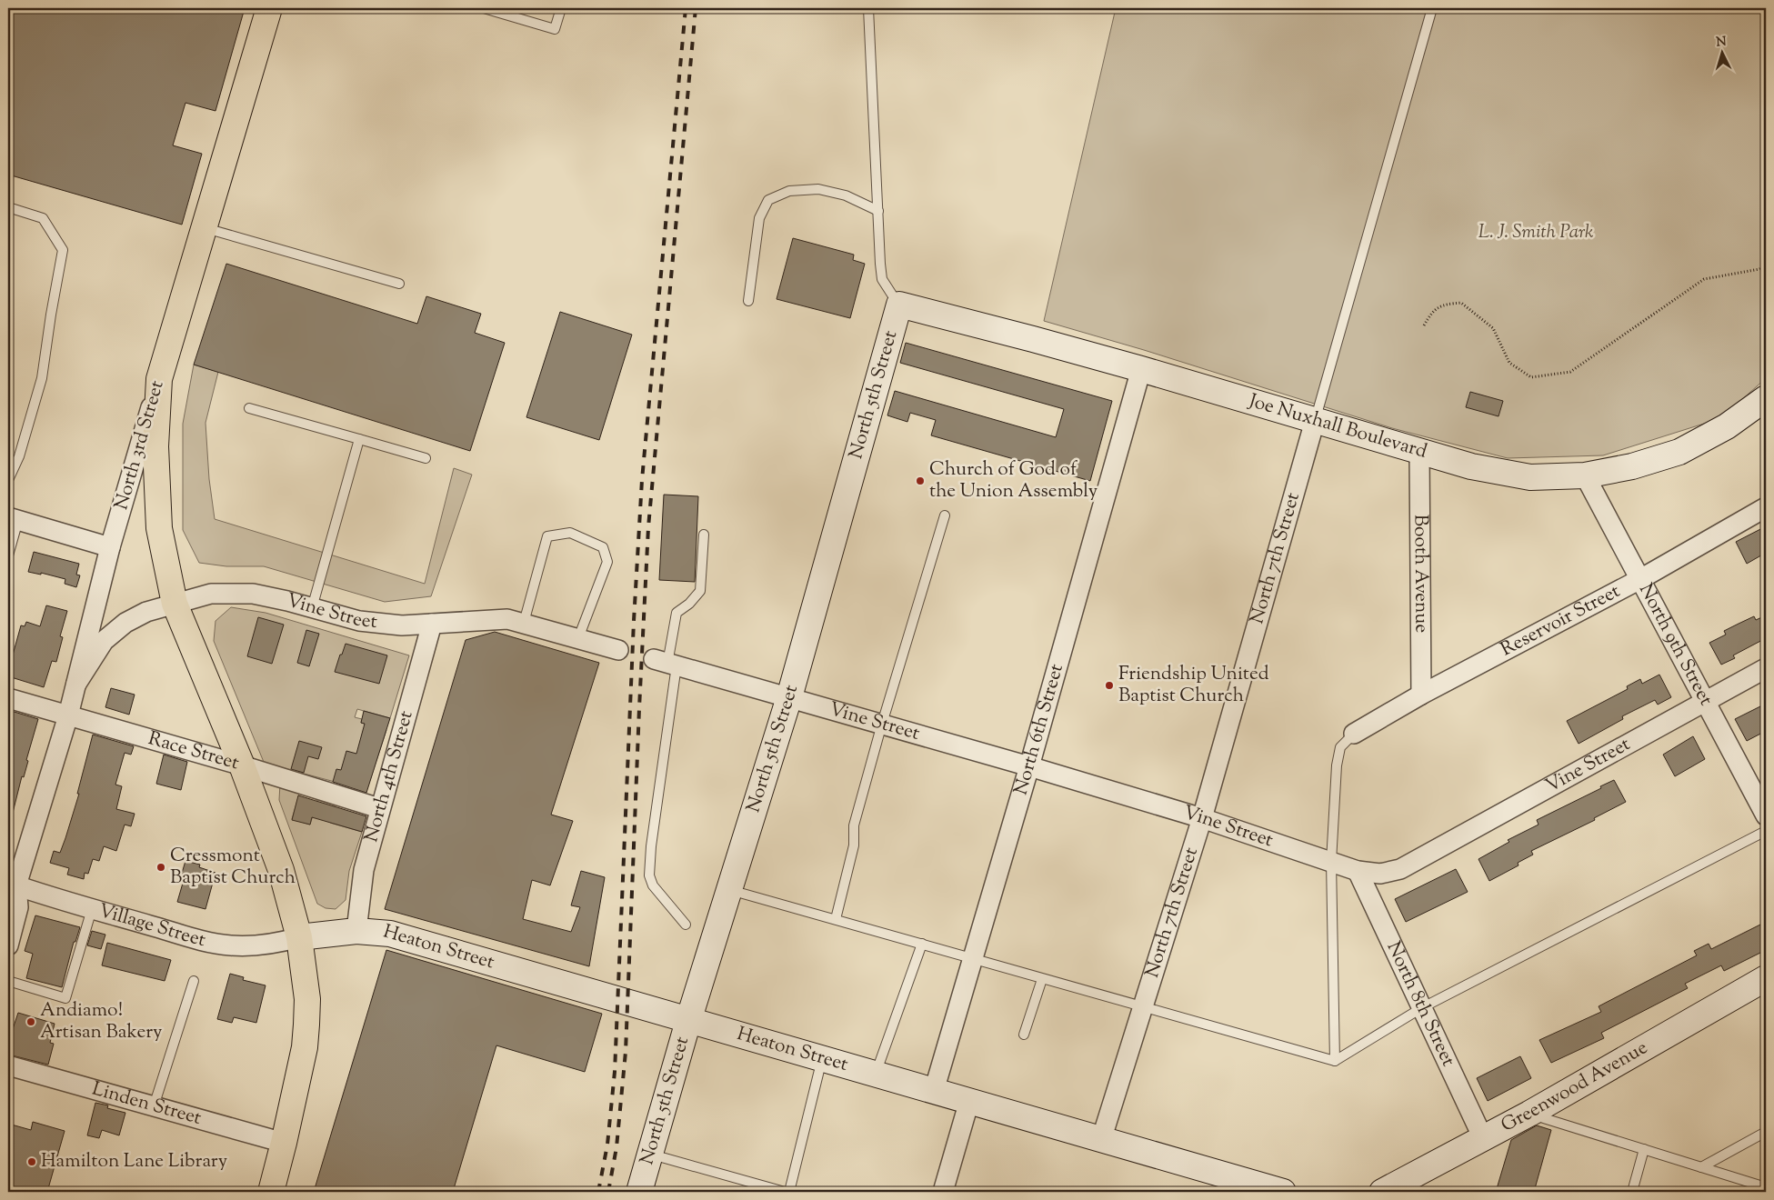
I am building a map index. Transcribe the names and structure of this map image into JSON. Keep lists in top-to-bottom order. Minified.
{"streets":{"highway":["North 3rd Street"],"street":["North 5th Street","Joe Nuxhall Boulevard","North 7th Street","Booth Avenue","Vine Street","Reservoir Street","North 9th Street","North 6th Street","Race Street","North 4th Street","Village Street","Heaton Street","North 8th Street","Greenwood Avenue","Linden Street"]},"crossings":[["North 5th Street","Joe Nuxhall Boulevard"],["North 5th Street","Vine Street"],["North 5th Street","Heaton Street"],["Joe Nuxhall Boulevard","North 7th Street"],["Joe Nuxhall Boulevard","Booth Avenue"],["Joe Nuxhall Boulevard","North 9th Street"],["Joe Nuxhall Boulevard","North 6th Street"],["North 3rd Street","Vine Street"],["North 3rd Street","Race Street"],["North 3rd Street","Village Street"],["North 7th Street","Vine Street"],["North 7th Street","Heaton Street"],["Booth Avenue","Reservoir Street"],["Vine Street","North 9th Street"],["Vine Street","North 6th Street"],["Vine Street","North 4th Street"],["Vine Street","North 8th Street"],["Reservoir Street","North 9th Street"],["North 6th Street","Heaton Street"],["Race Street","North 4th Street"],["North 4th Street","Heaton Street"],["Village Street","Heaton Street"],["North 8th Street","Greenwood Avenue"]],"parks":["L. J. Smith Park"],"places":["Church of God of the Union Assembly","Friendship United Baptist Church","Cressmont Baptist Church","Andiamo! Artisan Bakery","Hamilton Lane Library"],"north":"top"}
